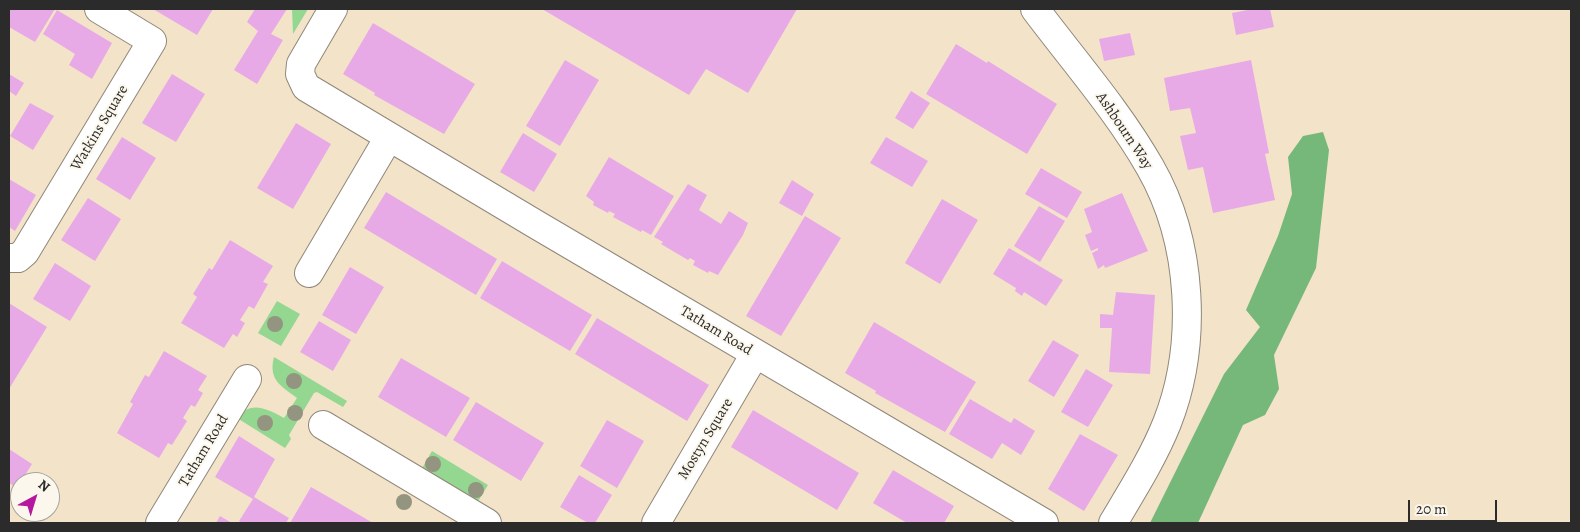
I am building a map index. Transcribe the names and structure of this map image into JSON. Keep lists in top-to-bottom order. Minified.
{"streets":{"street":["Watkins Square","Ashbourn Way","Tatham Road","Mostyn Square"]},"crossings":[["Tatham Road","Mostyn Square"]],"scale_bar":"20 m","north":"top right"}
